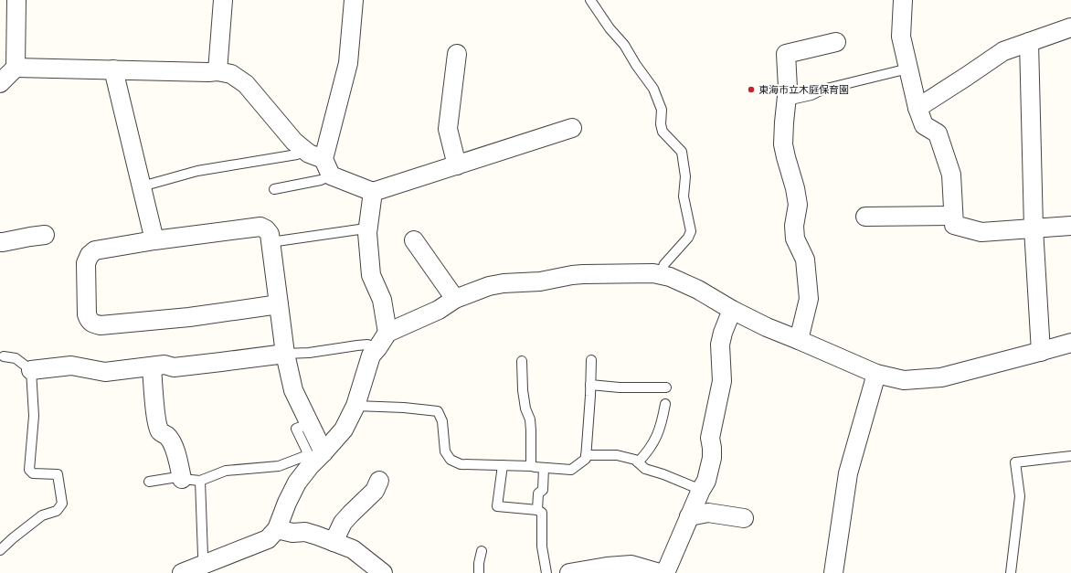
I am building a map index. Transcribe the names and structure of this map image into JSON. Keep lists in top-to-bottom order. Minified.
{"places":["東海市立木庭保育園"]}
